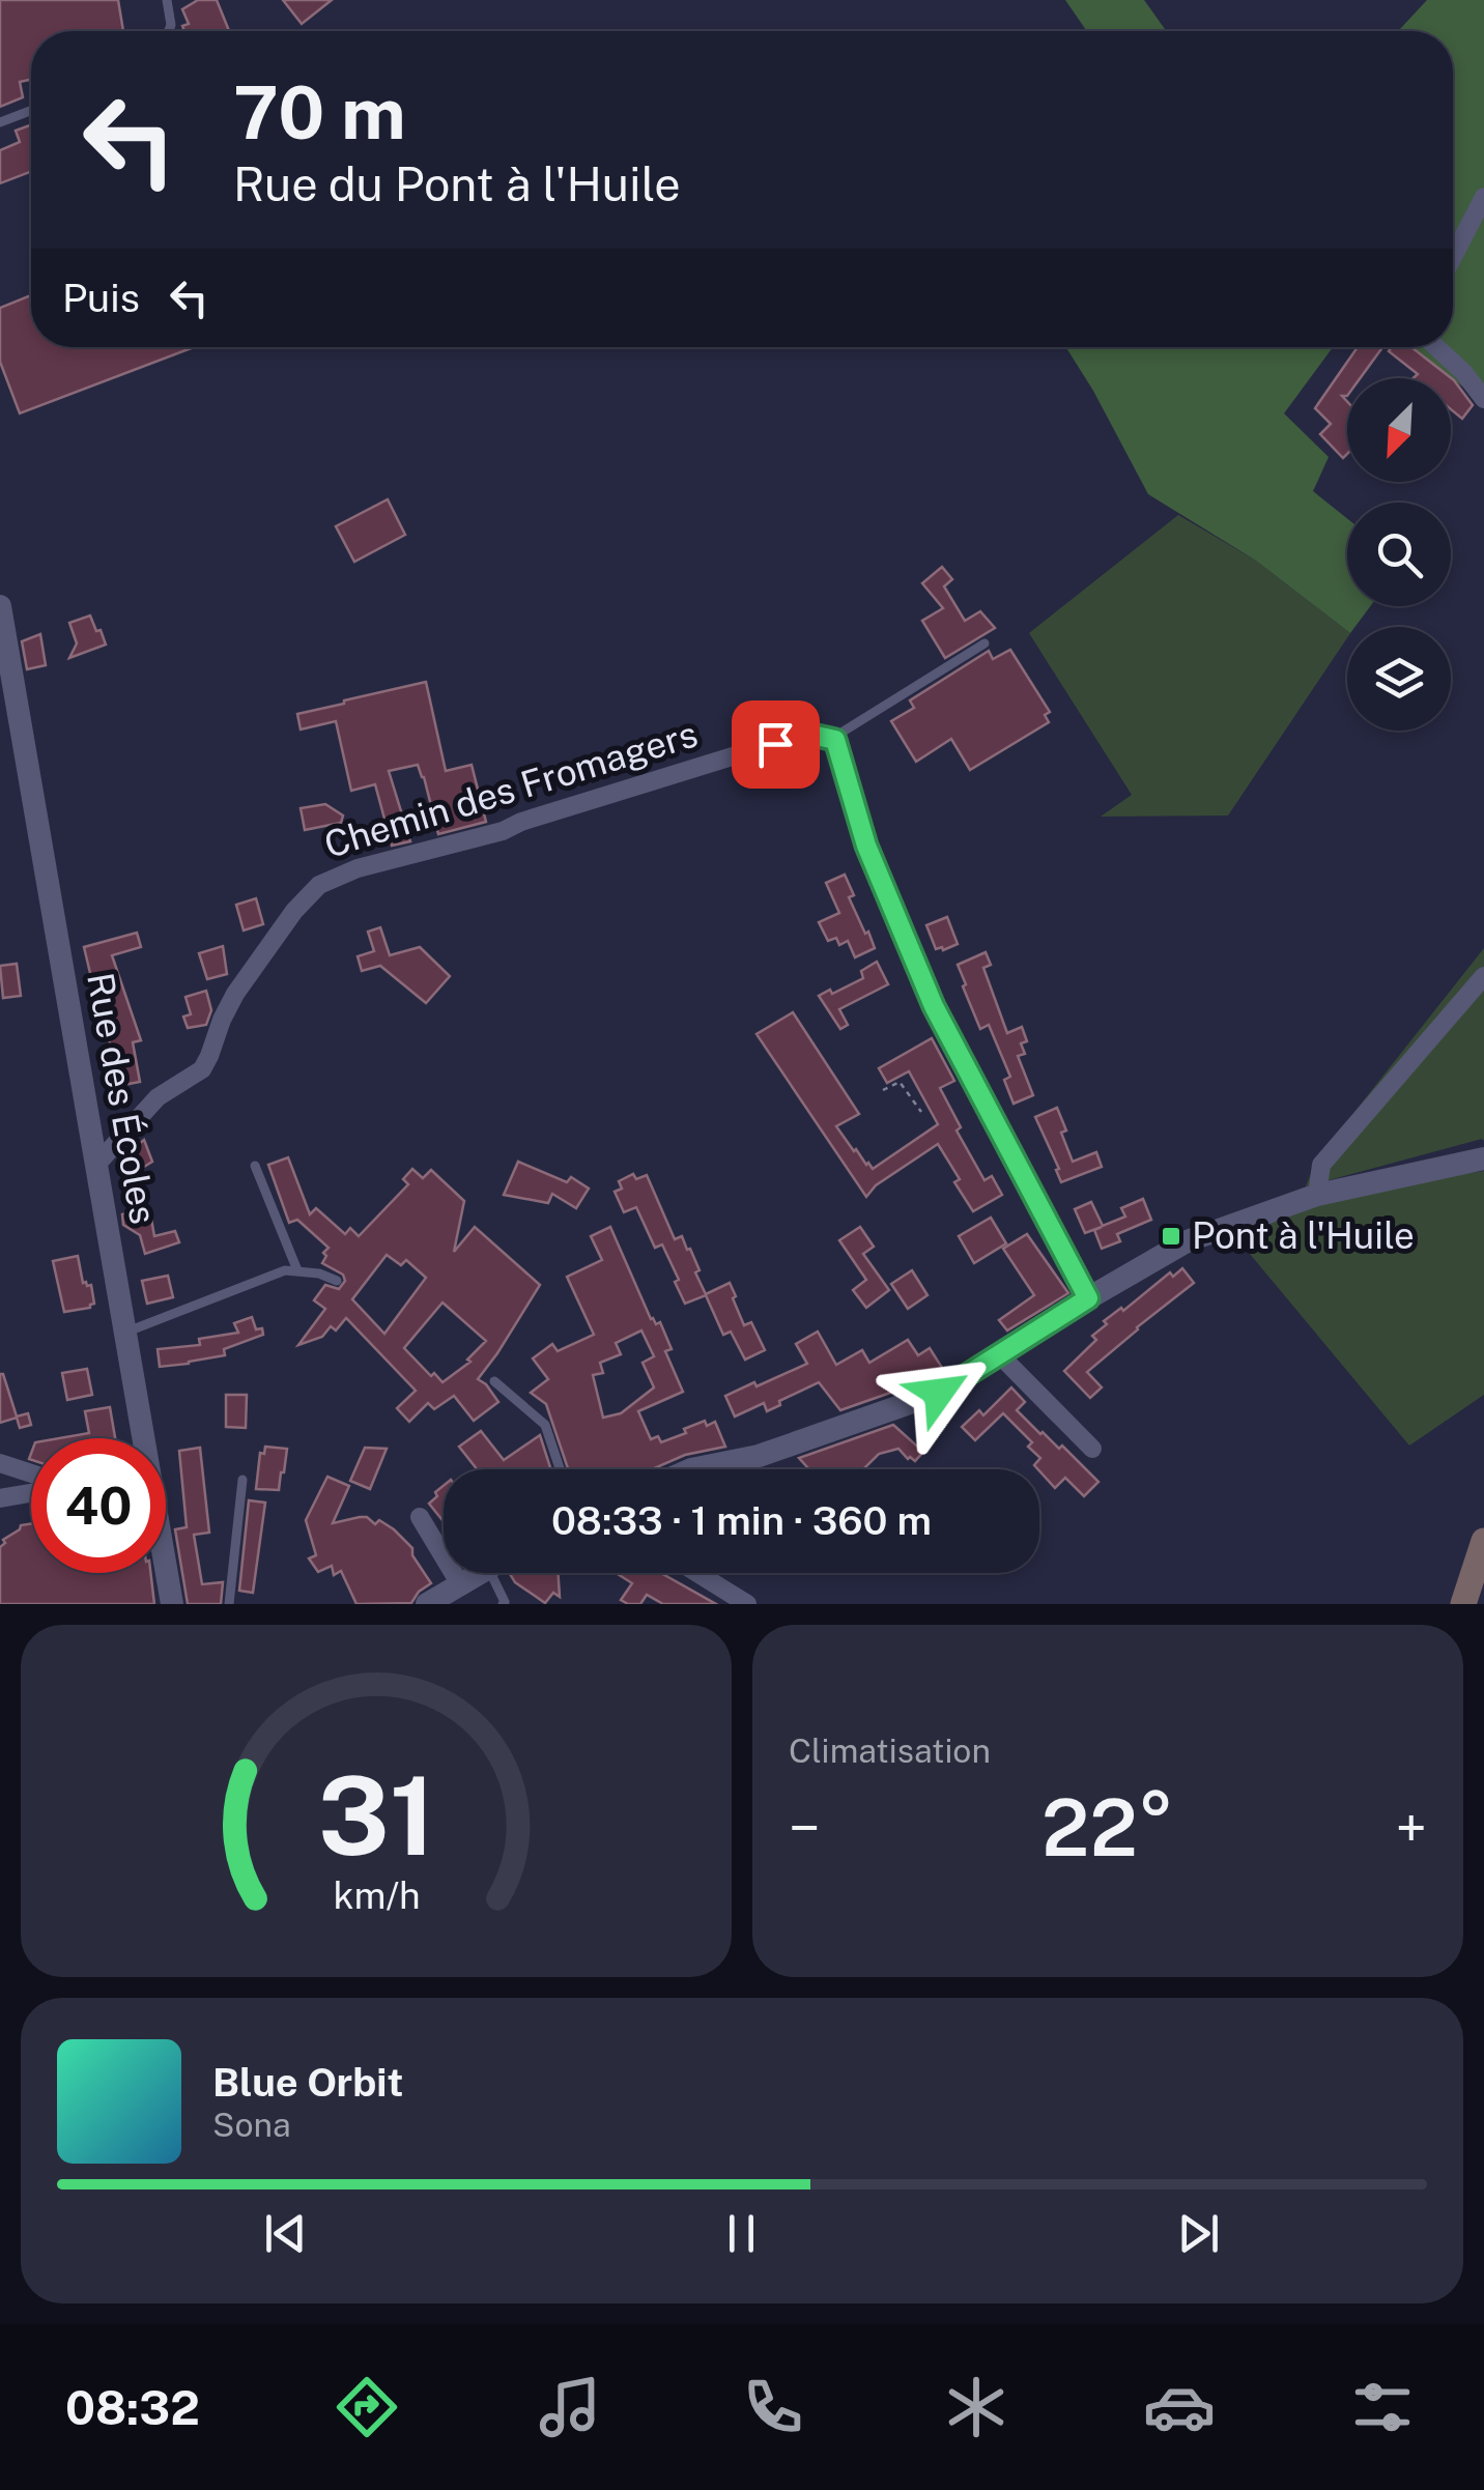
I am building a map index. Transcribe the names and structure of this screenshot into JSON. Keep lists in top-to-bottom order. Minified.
{"streets":{"street":["Chemin des Fromagers","Rue des Écoles"]},"crossings":[["Chemin des Fromagers","Rue des Écoles"]],"places":{"transit":["Pont à l'Huile"]},"north":"bottom left","page":{"turn":["70 m","Rue du Pont à l'Huile"],"then":"Puis","limit":"40","trip":"08:33 · 1 min · 360 m","tile":"Climatisation","heat":["−","22°","+"],"song":["Blue Orbit","Sona"],"tabs":"08:32","gauge":["31","km/h"]}}
